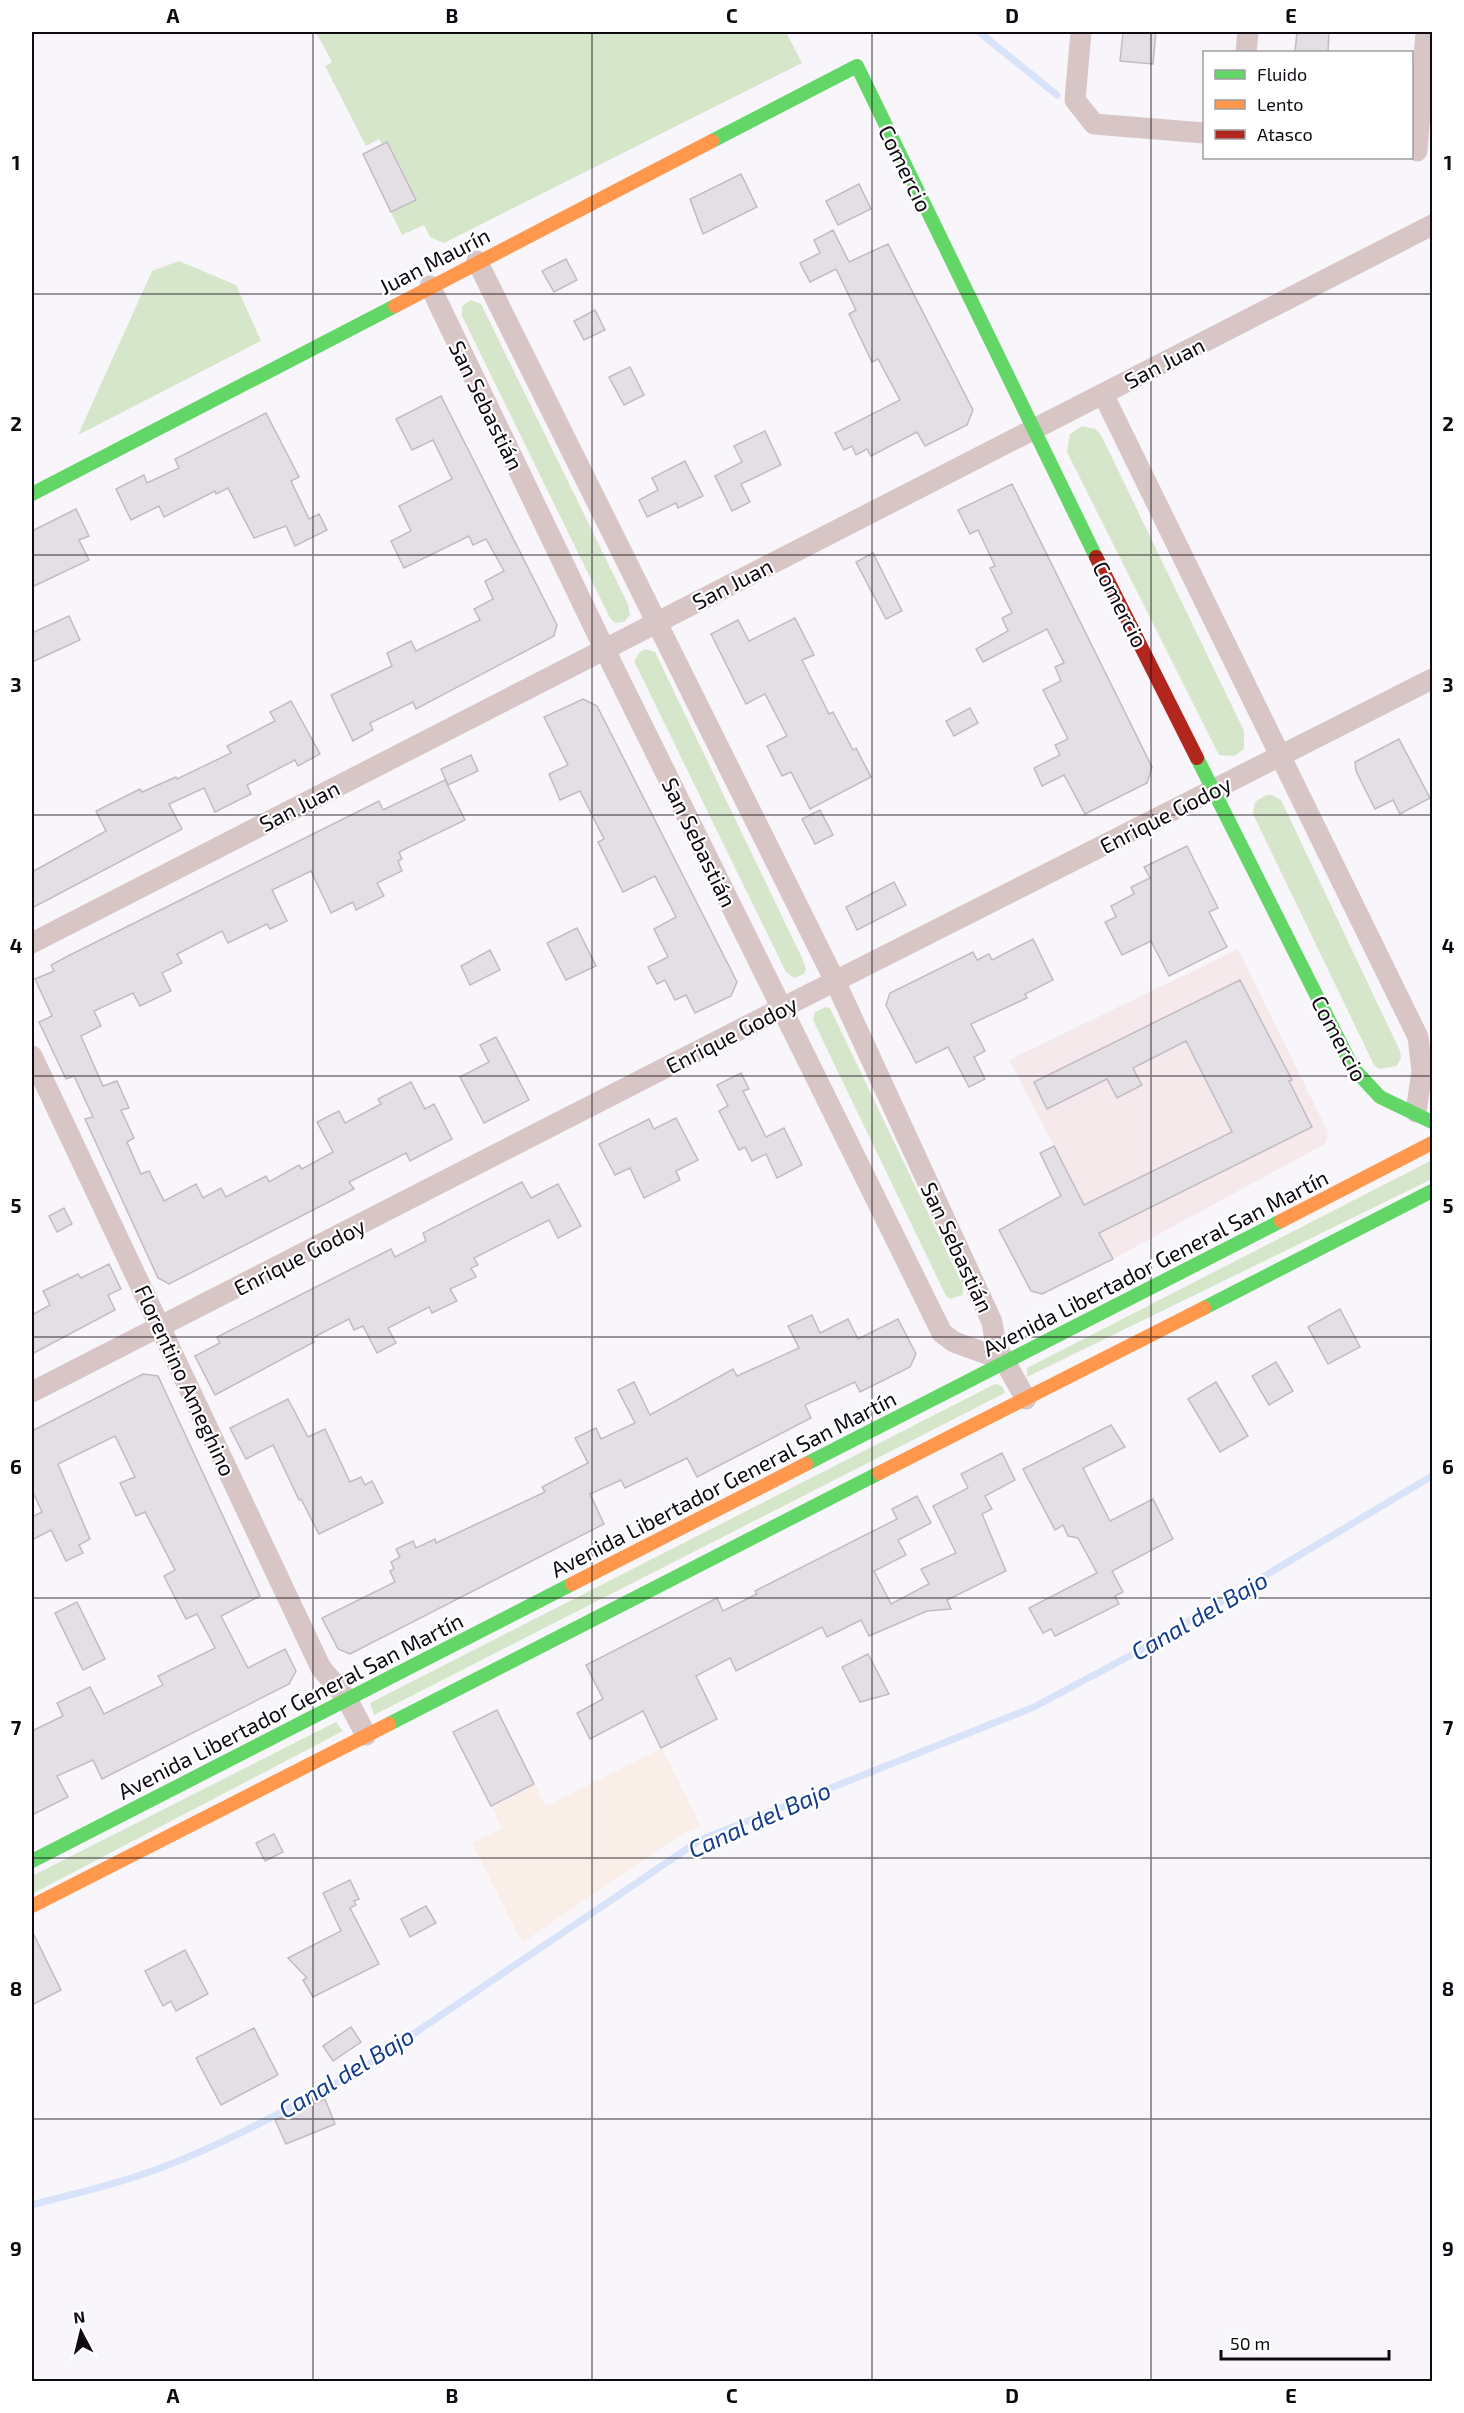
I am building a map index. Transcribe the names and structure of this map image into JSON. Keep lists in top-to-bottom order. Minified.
{"streets":{"main road":["Comercio","Juan Maurín","Avenida Libertador General San Martín"],"street":["San Juan","San Sebastián","Enrique Godoy","Florentino Ameghino"]},"crossings":[["Comercio","Juan Maurín"],["Comercio","San Juan"],["Comercio","Enrique Godoy"],["Juan Maurín","San Sebastián"],["San Juan","San Sebastián"],["San Sebastián","Enrique Godoy"],["San Sebastián","Avenida Libertador General San Martín"],["Enrique Godoy","Florentino Ameghino"],["Avenida Libertador General San Martín","Florentino Ameghino"]],"water":["Canal del Bajo"],"legend":["Fluido","Lento","Atasco"],"scale_bar":"50 m","north":"top","grid":{"columns":["A","B","C","D","E"],"rows":["1","2","3","4","5","6","7","8","9"]}}
